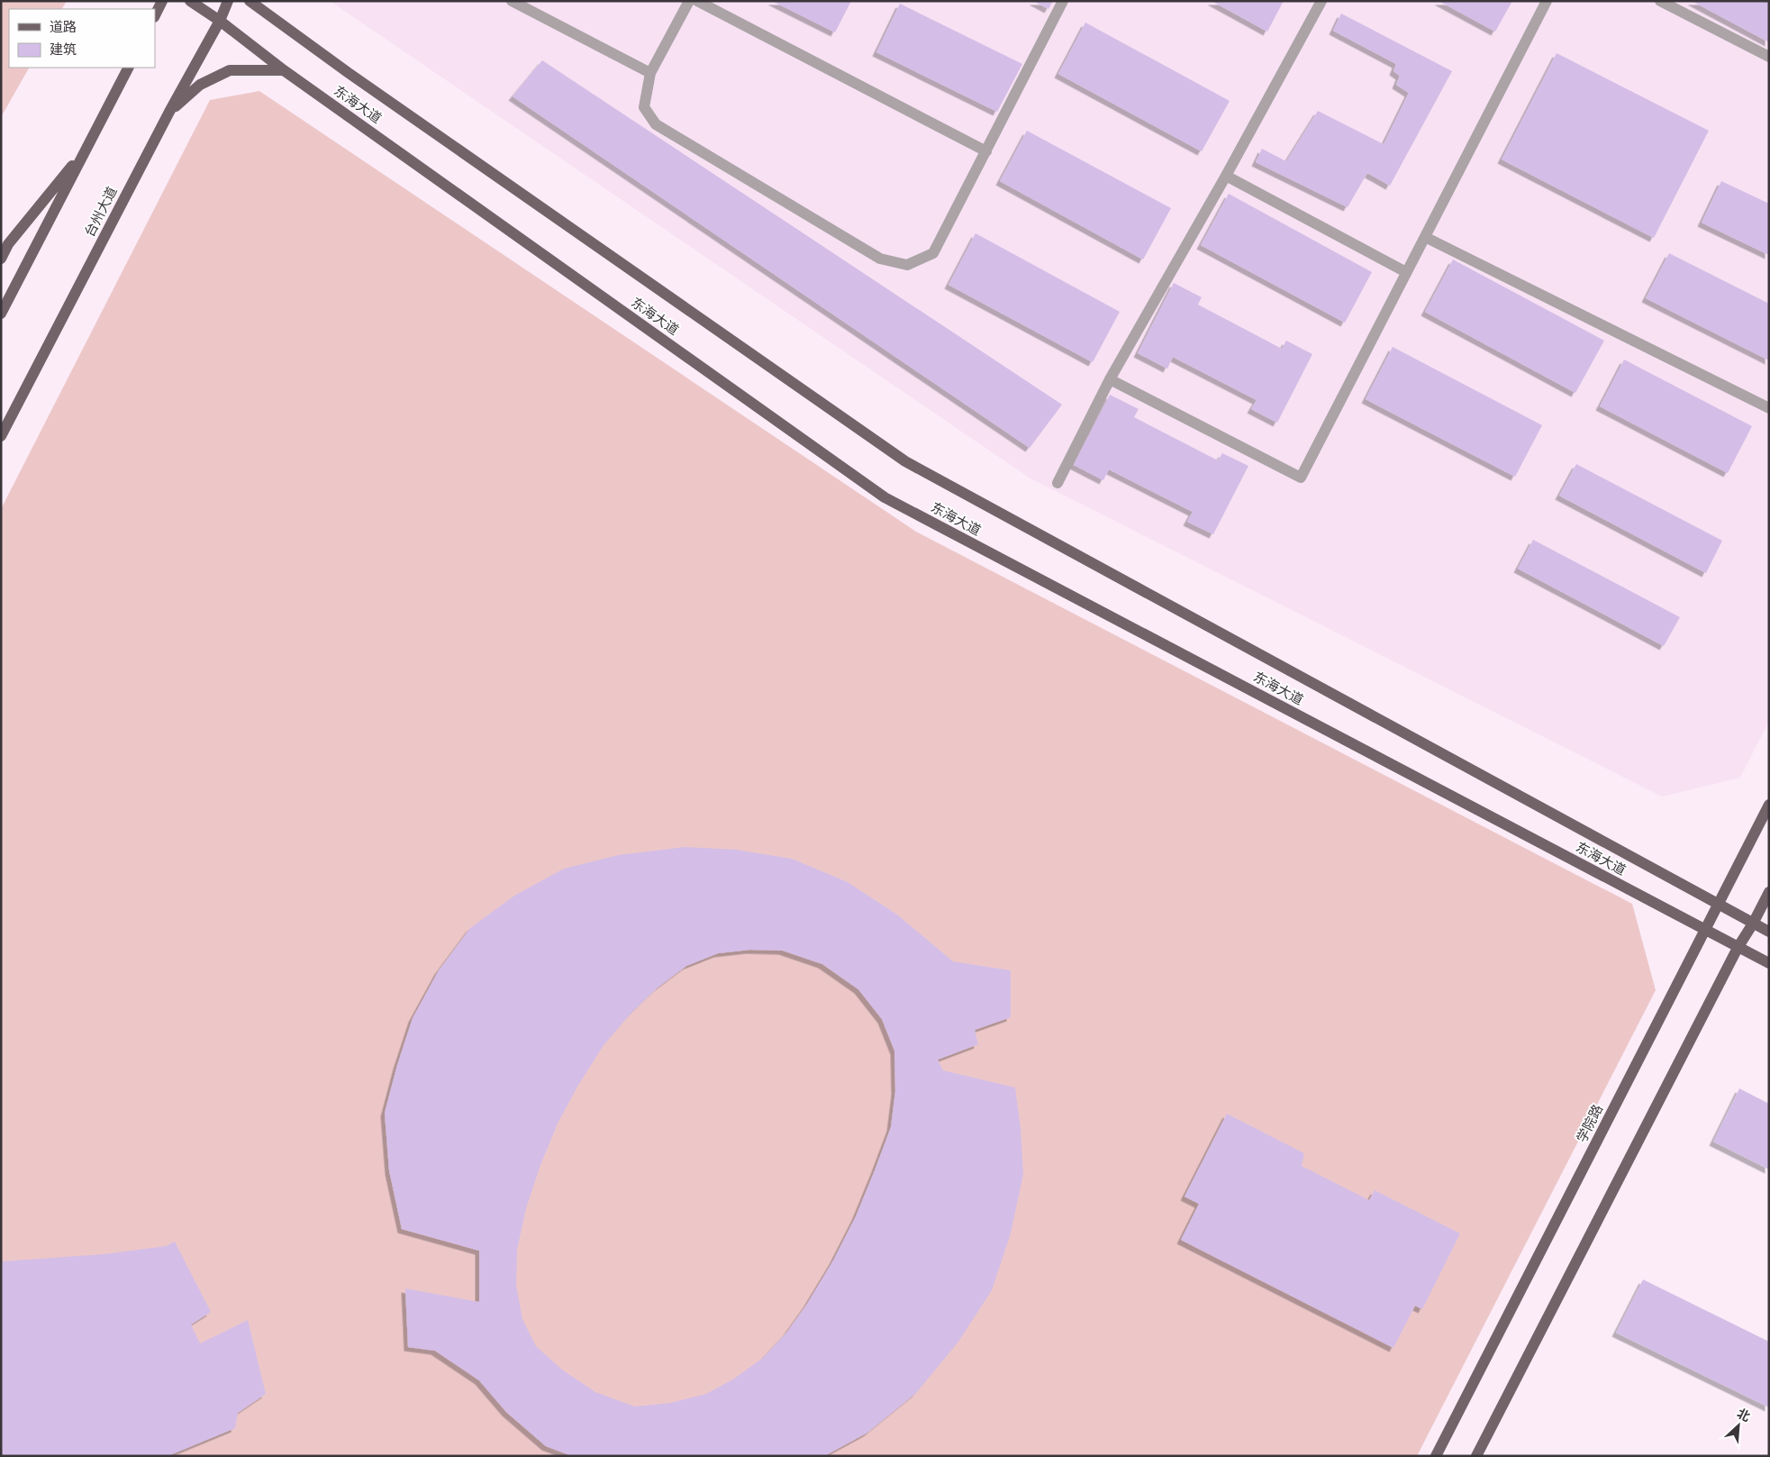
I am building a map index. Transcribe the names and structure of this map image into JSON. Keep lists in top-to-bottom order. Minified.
{"streets":{"main road":["东海大道","台州大道","学院路"]},"crossings":[["东海大道","台州大道"],["东海大道","学院路"]],"legend":["道路","建筑"],"north":"top right"}
